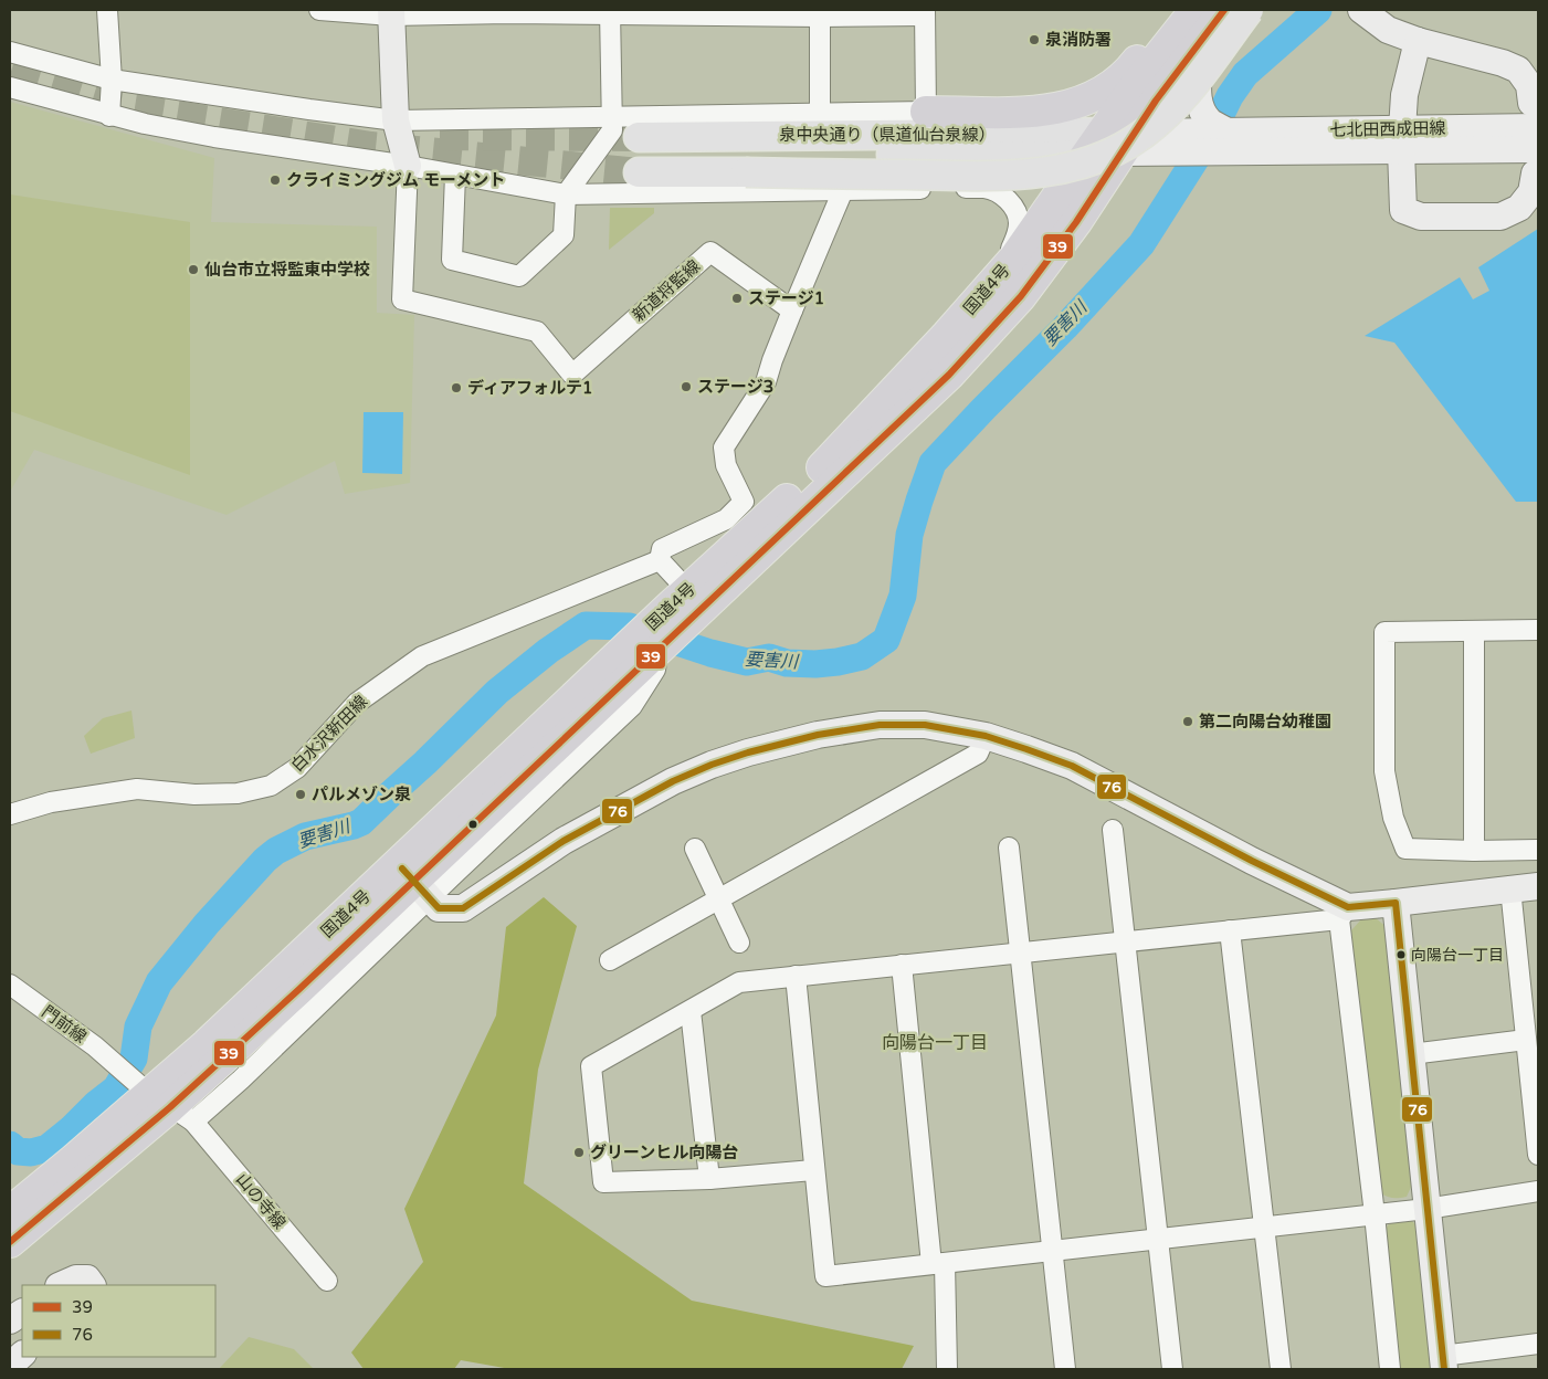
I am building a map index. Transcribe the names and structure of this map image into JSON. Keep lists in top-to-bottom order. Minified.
{"streets":{"highway":["国道4号"],"main road":["泉中央通り（県道仙台泉線）"],"street":["七北田西成田線","新道将監線","白水沢新田線","門前線","山の寺線"]},"crossings":[["泉中央通り（県道仙台泉線）","国道4号"],["国道4号","門前線"],["国道4号","山の寺線"],["門前線","山の寺線"]],"districts":["向陽台一丁目"],"water":["要害川"],"places":["泉消防署","クライミングジム モーメント","仙台市立将監東中学校","ステージ1","ステージ3","ディアフォルテ1","第二向陽台幼稚園","パルメゾン泉","向陽台一丁目","グリーンヒル向陽台"],"lines":["transit line 39","transit line 76"],"legend":["39","76"]}
